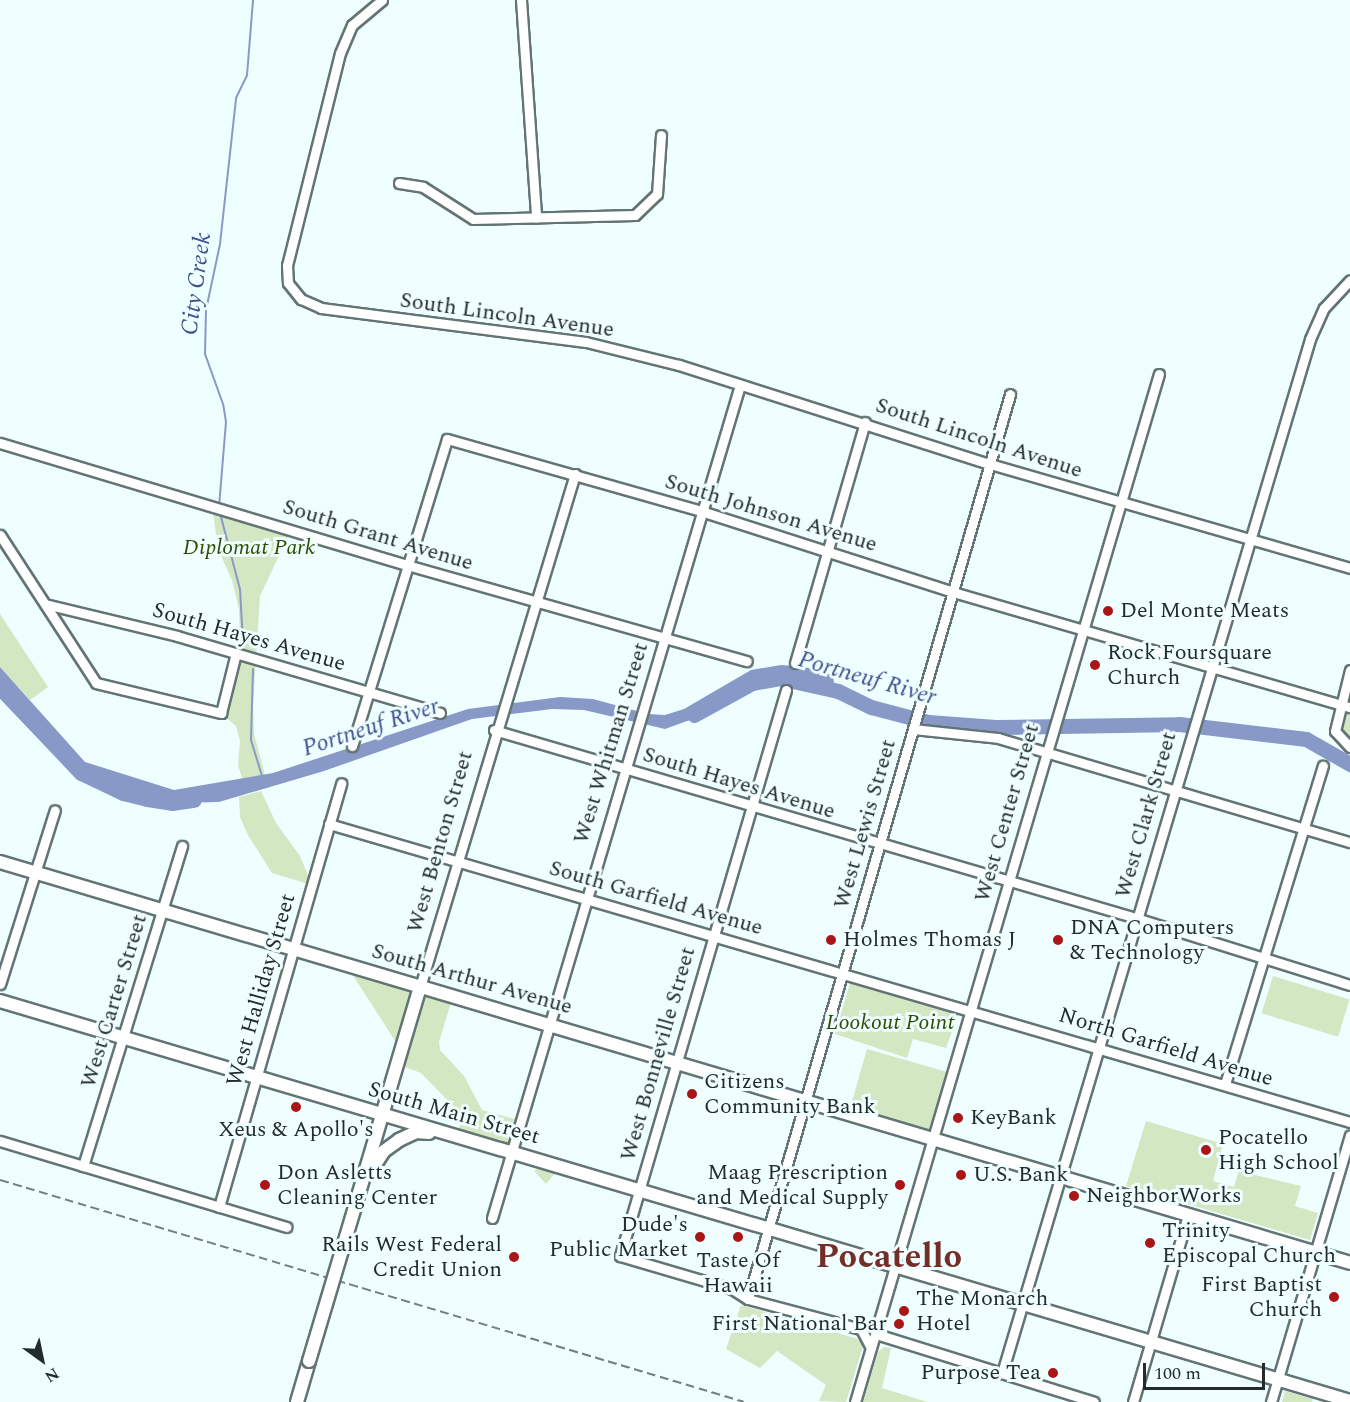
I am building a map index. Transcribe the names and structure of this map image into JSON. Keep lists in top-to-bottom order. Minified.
{"streets":{"main road":["West Benton Street","South Arthur Avenue","South Main Street"],"street":["South Lincoln Avenue","South Johnson Avenue","South Grant Avenue","South Hayes Avenue","West Whitman Street","West Center Street","West Clark Street","West Lewis Street","South Garfield Avenue","West Halliday Street","West Carter Street","North Garfield Avenue","West Bonneville Street"]},"crossings":[["South Lincoln Avenue","West Whitman Street"],["South Lincoln Avenue","West Center Street"],["South Lincoln Avenue","West Clark Street"],["South Lincoln Avenue","West Lewis Street"],["South Johnson Avenue","South Grant Avenue"],["South Johnson Avenue","West Whitman Street"],["South Johnson Avenue","West Center Street"],["South Johnson Avenue","West Clark Street"],["South Johnson Avenue","West Lewis Street"],["South Johnson Avenue","West Benton Street"],["South Grant Avenue","West Whitman Street"],["South Grant Avenue","West Benton Street"],["South Hayes Avenue","West Whitman Street"],["South Hayes Avenue","West Center Street"],["South Hayes Avenue","West Clark Street"],["South Hayes Avenue","West Lewis Street"],["South Hayes Avenue","West Benton Street"],["South Hayes Avenue","West Bonneville Street"],["West Whitman Street","South Garfield Avenue"],["West Whitman Street","South Arthur Avenue"],["West Whitman Street","South Main Street"],["West Center Street","South Garfield Avenue"],["West Center Street","South Arthur Avenue"],["West Center Street","North Garfield Avenue"],["West Center Street","South Main Street"],["West Clark Street","South Arthur Avenue"],["West Clark Street","North Garfield Avenue"],["West Clark Street","South Main Street"],["West Lewis Street","South Garfield Avenue"],["West Lewis Street","South Arthur Avenue"],["West Lewis Street","West Bonneville Street"],["West Lewis Street","South Main Street"],["West Benton Street","South Garfield Avenue"],["West Benton Street","South Arthur Avenue"],["West Benton Street","South Main Street"],["South Garfield Avenue","West Halliday Street"],["South Garfield Avenue","North Garfield Avenue"],["South Garfield Avenue","West Bonneville Street"],["South Arthur Avenue","West Halliday Street"],["South Arthur Avenue","West Carter Street"],["South Arthur Avenue","West Bonneville Street"],["West Halliday Street","South Main Street"],["West Carter Street","South Main Street"],["West Bonneville Street","South Main Street"]],"districts":["Pocatello"],"water":["City Creek","Portneuf River"],"parks":["Diplomat Park","Lookout Point"],"places":["Del Monte Meats","Rock Foursquare Church","Holmes Thomas J","DNA Computers & Technology","Citizens Community Bank","Xeus & Apollo's","KeyBank","Pocatello High School","U.S. Bank","Don Asletts Cleaning Center","Maag Prescription and Medical Supply","NeighborWorks","Dude's Public Market","Taste Of Hawaii","Trinity Episcopal Church","Rails West Federal Credit Union","First Baptist Church","The Monarch Hotel","First National Bar","Purpose Tea"],"scale_bar":"100 m","north":"bottom right"}
